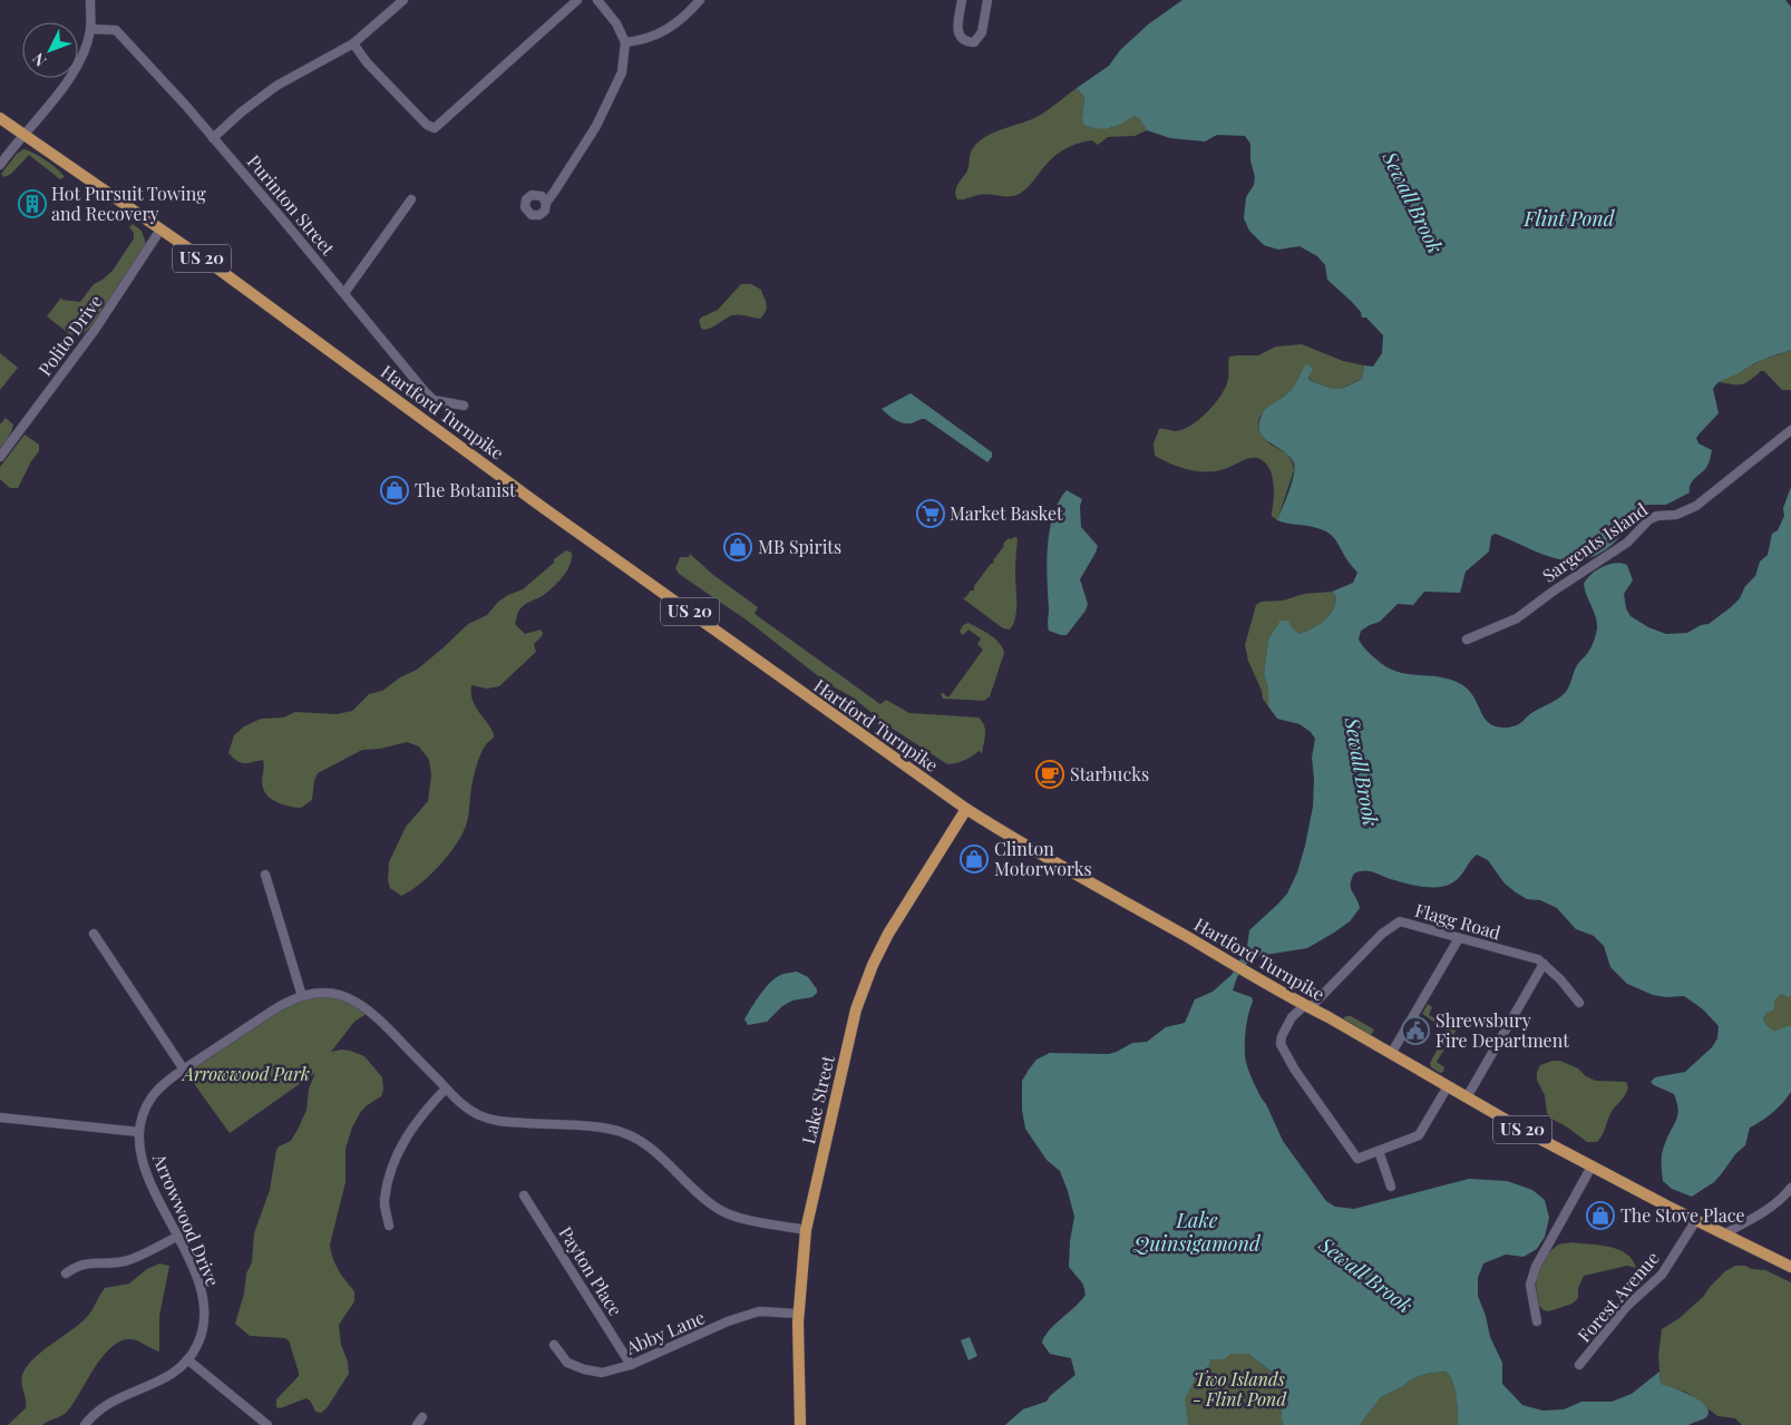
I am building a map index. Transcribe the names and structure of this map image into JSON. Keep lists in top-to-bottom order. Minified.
{"streets":{"main road":["US 20","Hartford Turnpike","Lake Street"],"street":["Purinton Street","Polito Drive","Sargents Island","Flagg Road","Arrowwood Drive","Payton Place","Forest Avenue","Abby Lane"]},"crossings":[["Polito Drive","Hartford Turnpike"],["Hartford Turnpike","Flagg Road"],["Hartford Turnpike","Lake Street"],["Hartford Turnpike","Forest Avenue"],["Lake Street","Arrowwood Drive"],["Lake Street","Abby Lane"],["Payton Place","Abby Lane"]],"water":["Sewall Brook","Flint Pond","Lake Quinsigamond"],"parks":["Arrowwood Park","Two Islands - Flint Pond"],"places":{"building":["Hot Pursuit Towing and Recovery"],"shop":["The Botanist","MB Spirits","Clinton Motorworks","The Stove Place"],"supermarket":["Market Basket"],"cafe":["Starbucks"],"public building":["Shrewsbury Fire Department"]},"north":"bottom left"}
